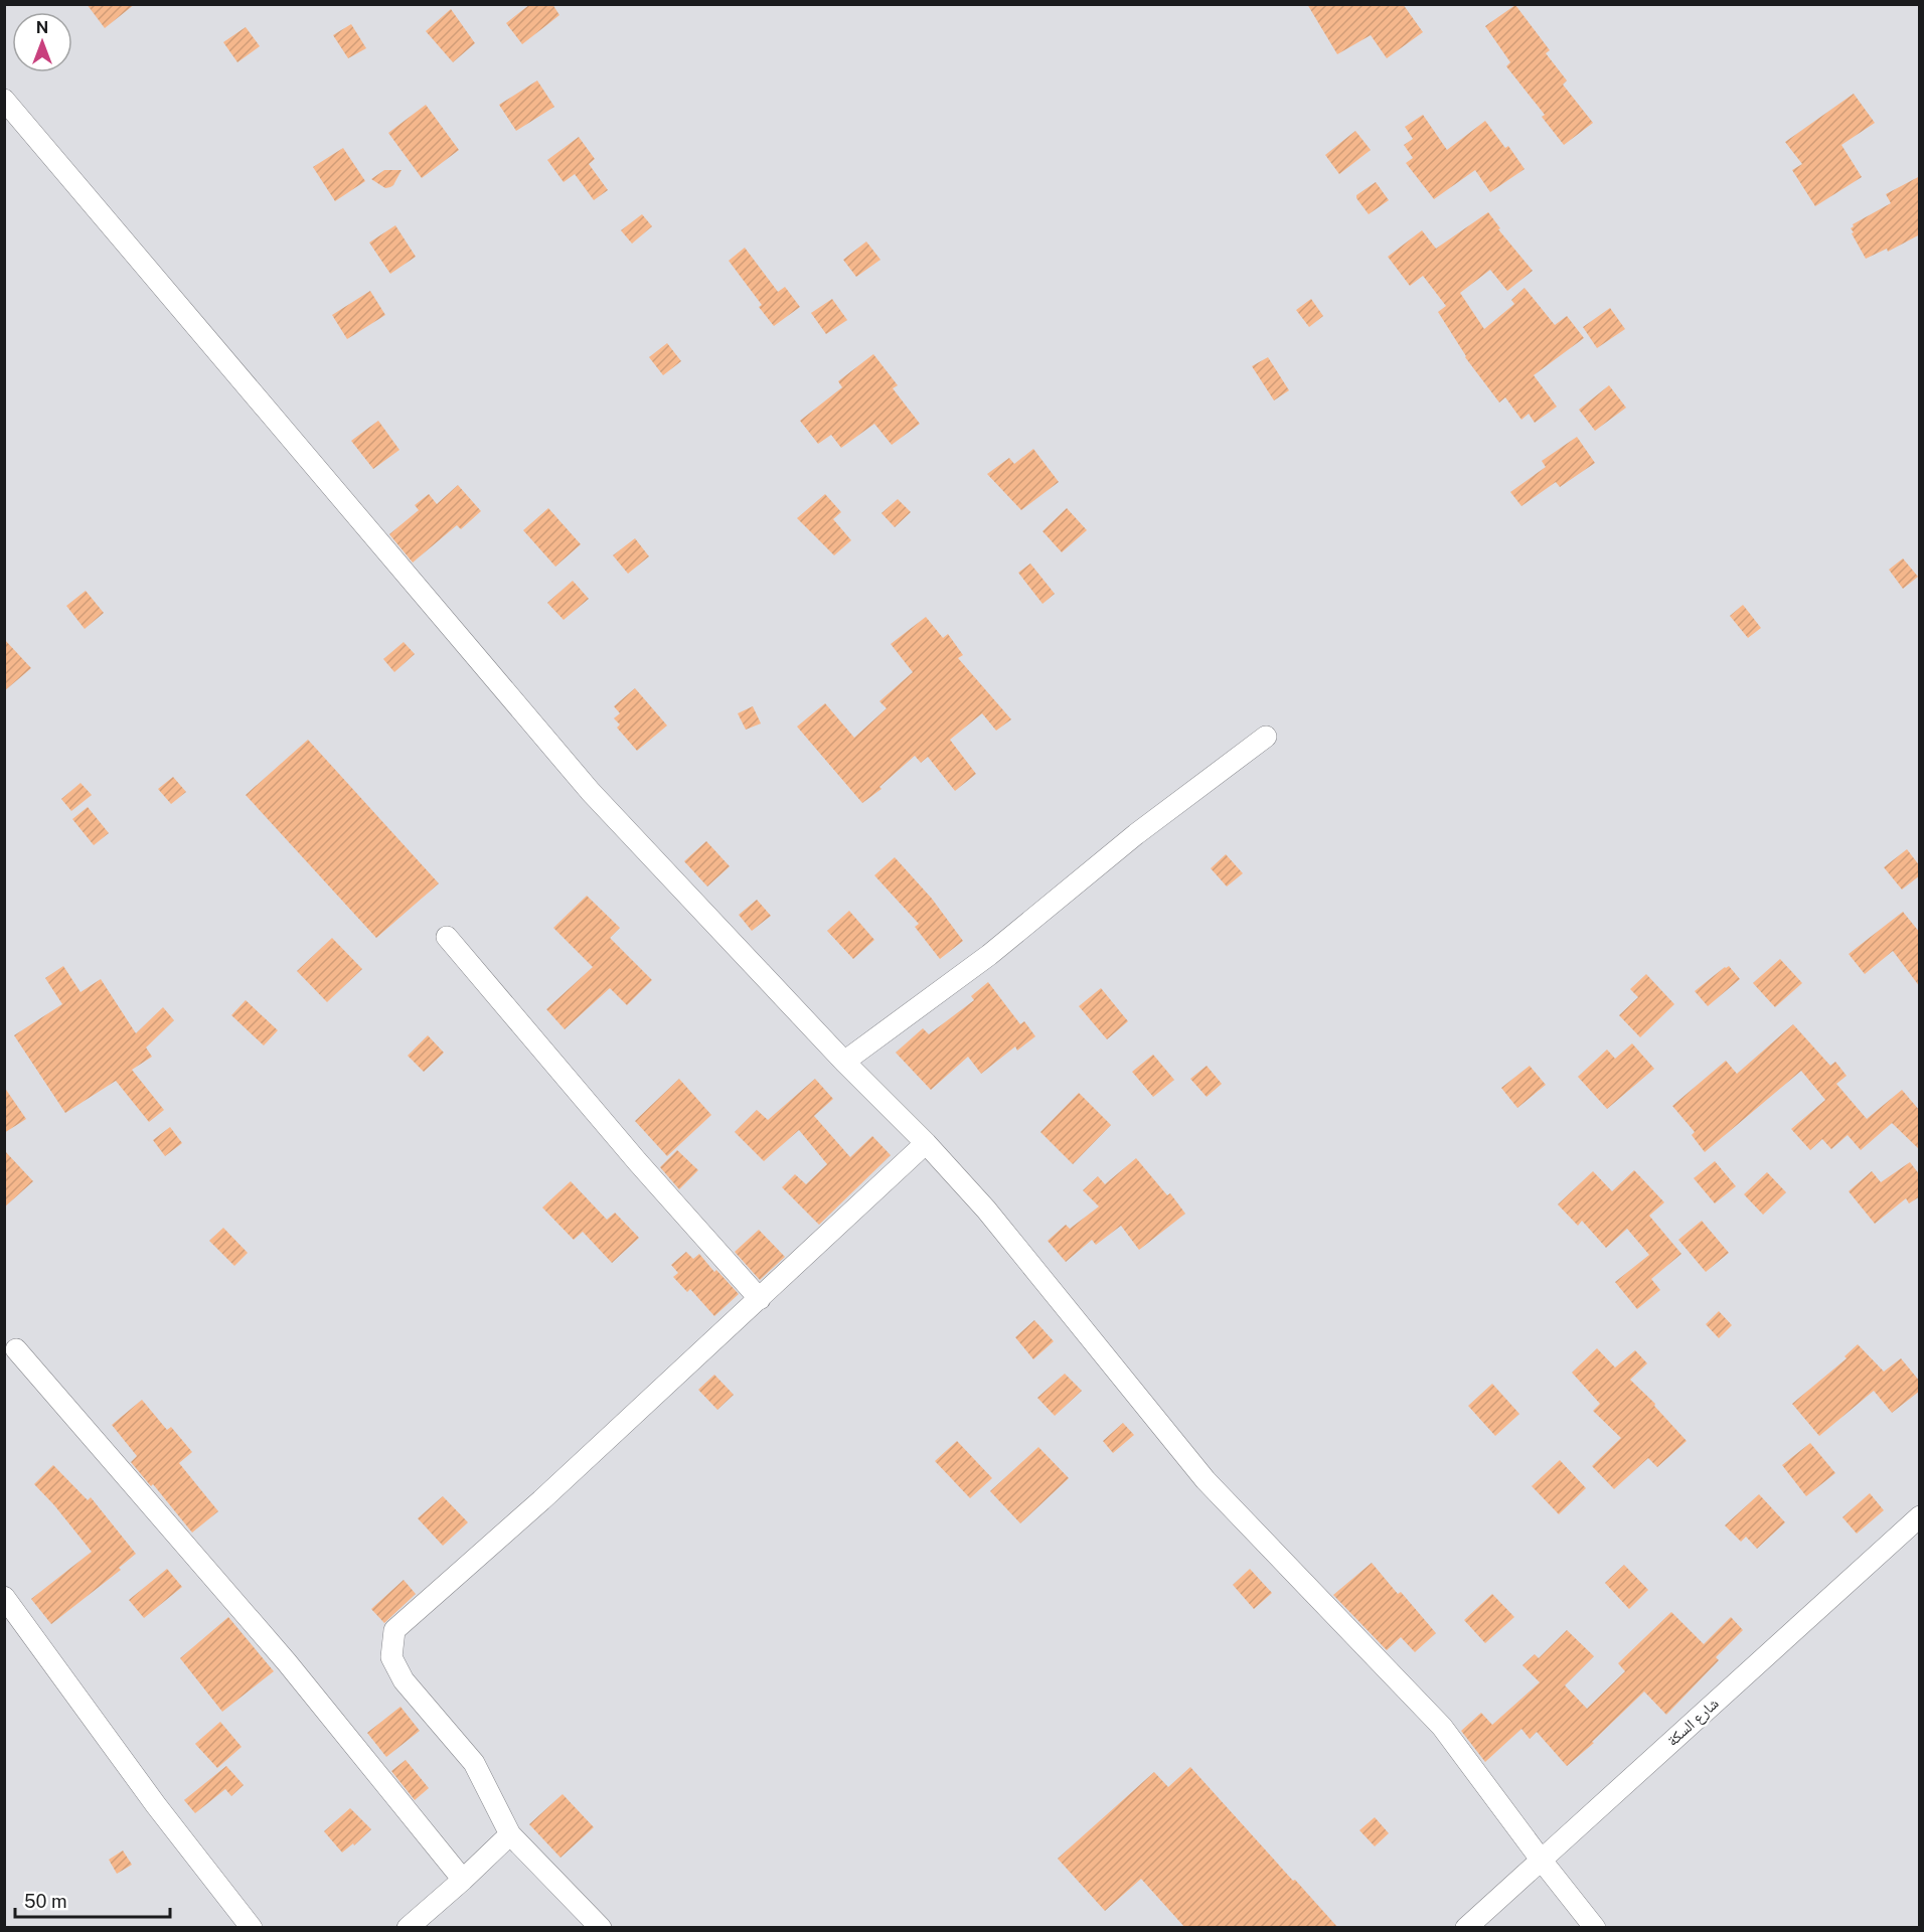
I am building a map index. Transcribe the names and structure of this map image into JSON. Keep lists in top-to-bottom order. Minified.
{"streets":{"street":["شارع السكة"]},"scale_bar":"50 m","north":"top"}
